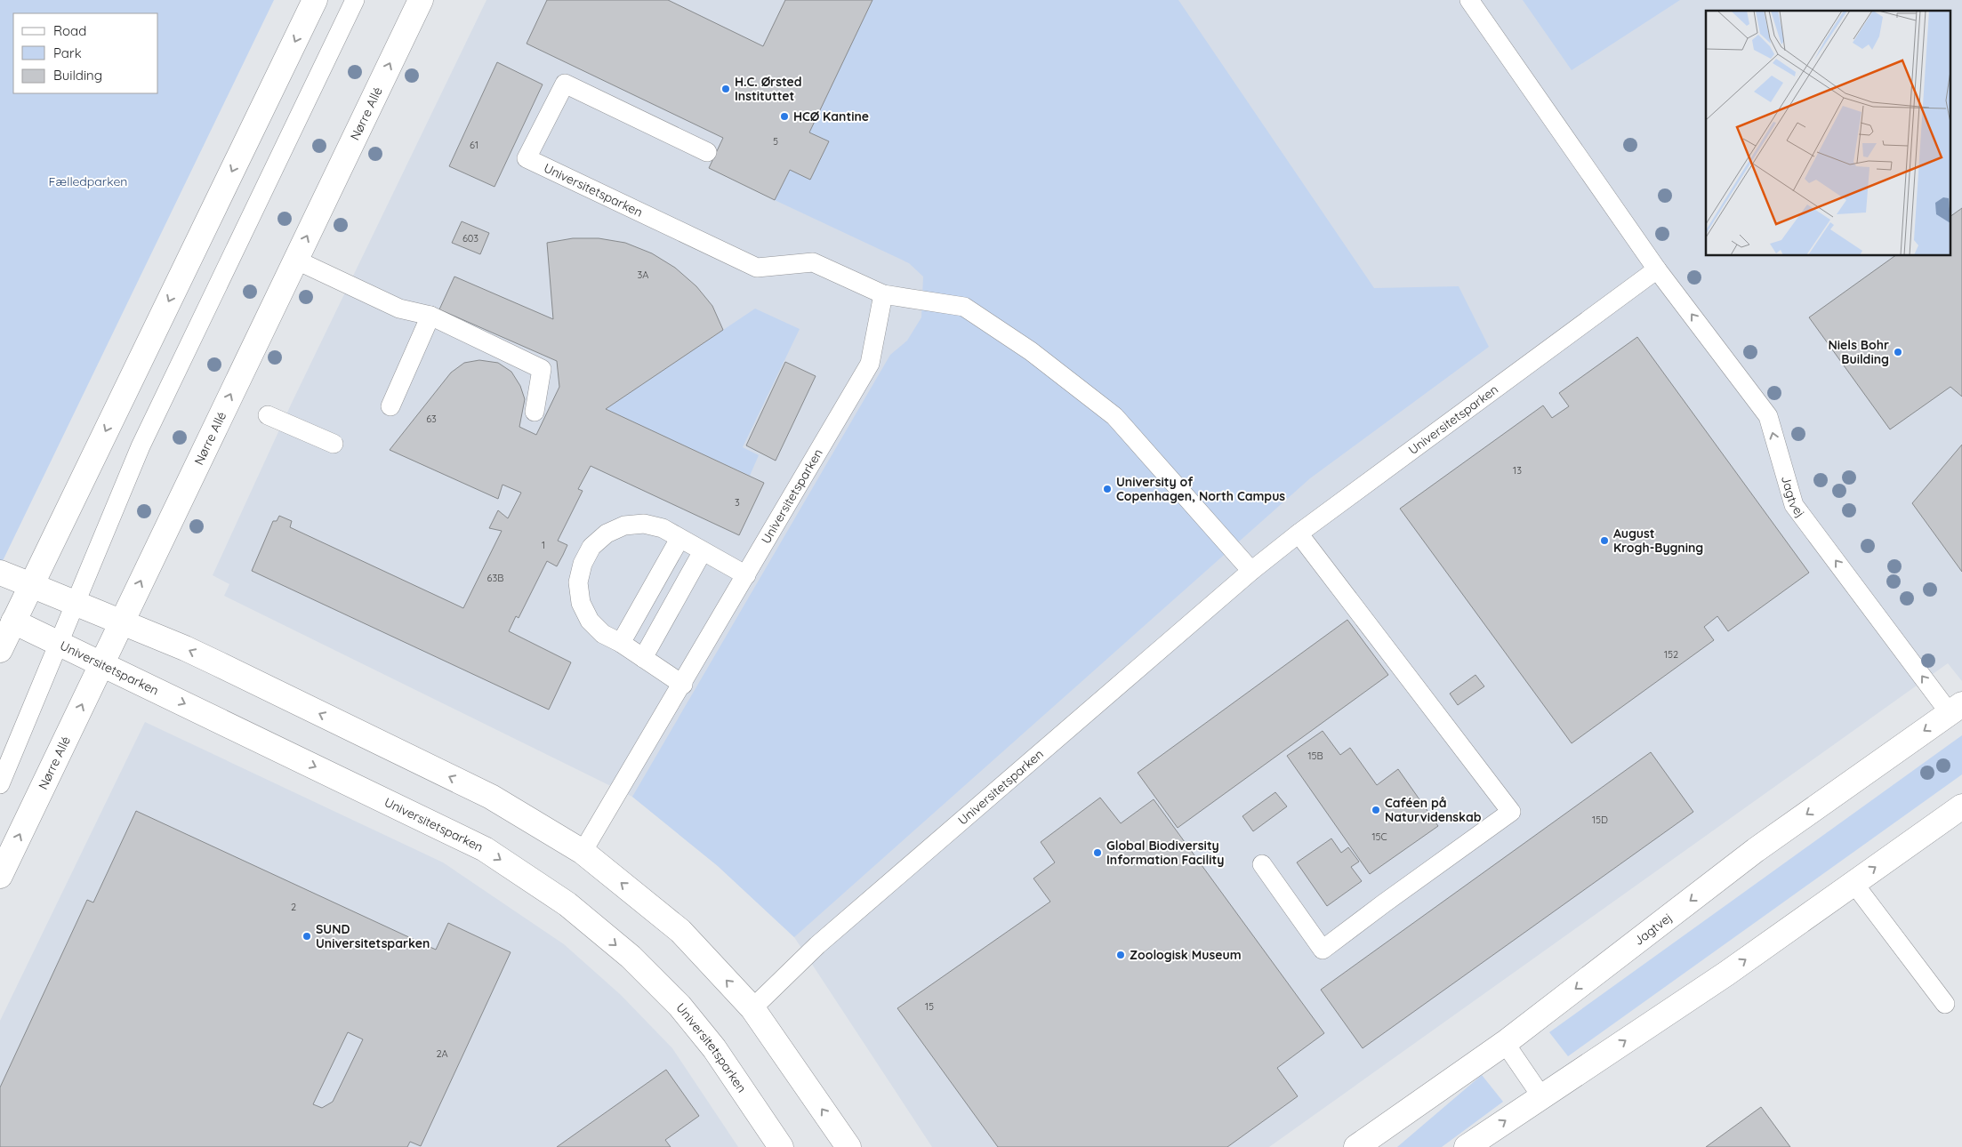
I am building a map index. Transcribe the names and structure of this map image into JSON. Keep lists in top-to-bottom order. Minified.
{"streets":{"street":["Nørre Allé","Universitetsparken","Jagtvej"]},"crossings":[["Nørre Allé","Universitetsparken"],["Universitetsparken","Jagtvej"]],"parks":["Fælledparken"],"places":["H.C. Ørsted Instituttet","HCØ Kantine","Niels Bohr Building","University of Copenhagen, North Campus","August Krogh-Bygning","Caféen på Naturvidenskab","Global Biodiversity Information Facility","SUND Universitetsparken","Zoologisk Museum"],"house_numbers":["5","61","603","3A","63","13","3","1","63B","152","15B","15D","15C","2","15","2A"],"legend":["Road","Park","Building"]}
